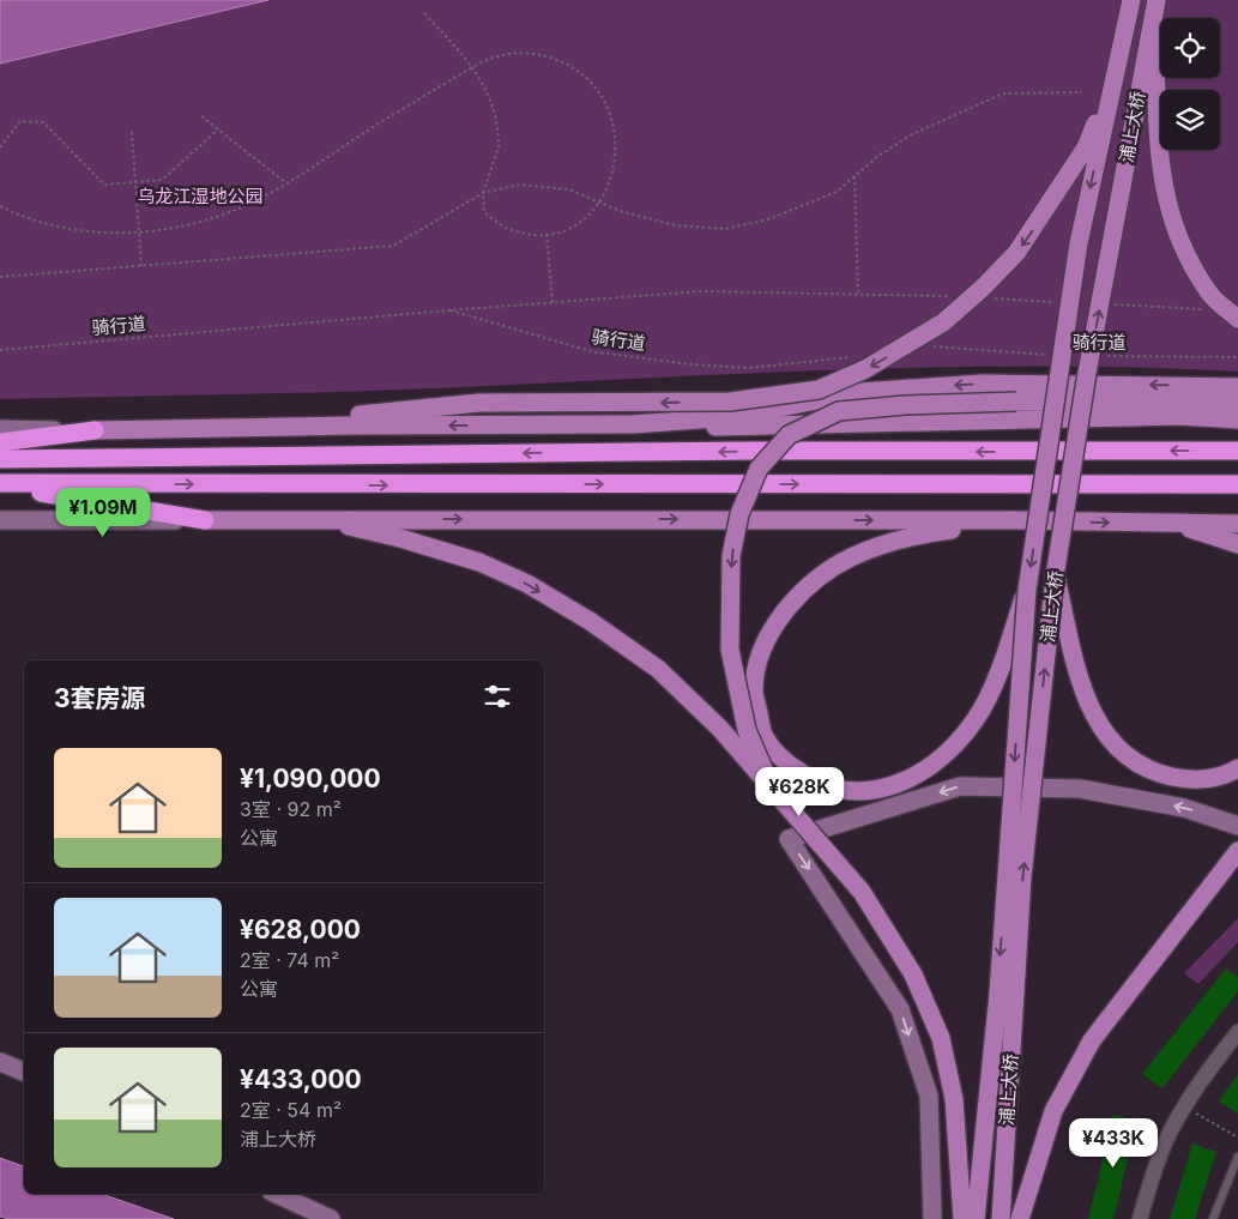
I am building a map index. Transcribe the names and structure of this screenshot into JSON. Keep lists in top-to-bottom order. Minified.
{"streets":{"main road":["浦上大桥"],"path":["骑行道"]},"parks":["乌龙江湿地公园"],"page":{"price":["¥1.09M","¥628K","¥433K"],"heading":"3套房源","list":[{"name":"¥1,090,000","note":"3室 · 92 m² · 公寓"},{"name":"¥628,000","note":"2室 · 74 m² · 公寓"},{"name":"¥433,000","note":"2室 · 54 m² · 浦上大桥"}]}}
